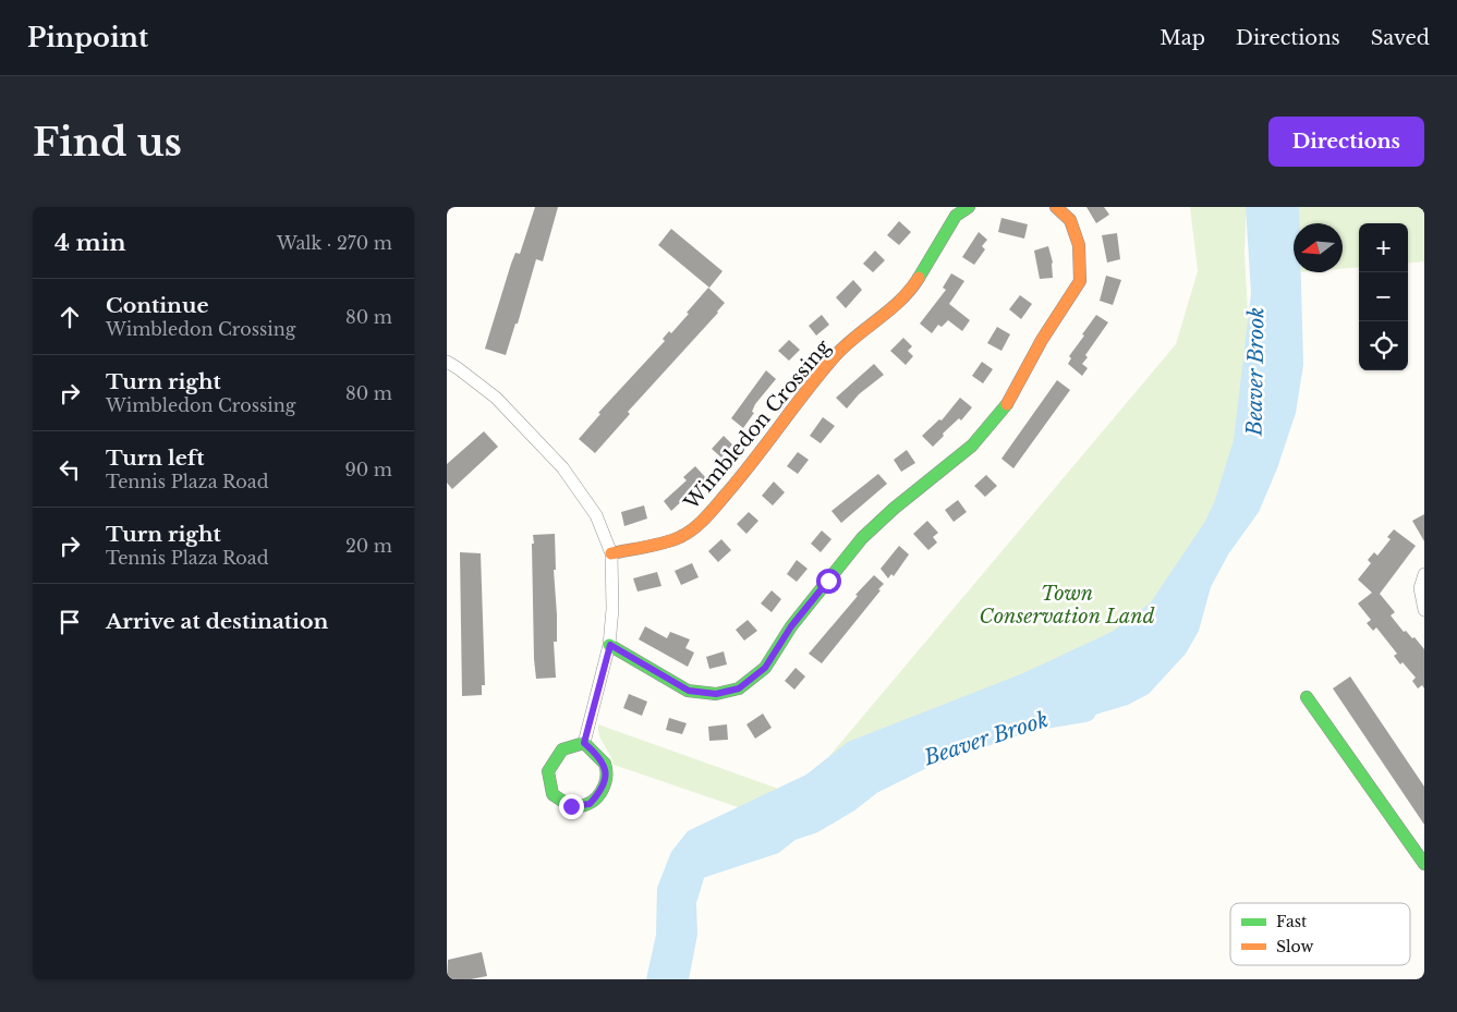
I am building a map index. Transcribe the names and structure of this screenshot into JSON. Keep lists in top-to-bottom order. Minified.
{"streets":{"street":["Wimbledon Crossing"]},"water":["Beaver Brook"],"parks":["Town Conservation Land"],"legend":["Fast","Slow"],"north":"left","page":{"header":"Pinpoint","nav":["Map","Directions","Saved"],"buttons":"Directions","title":"Find us","heading":["4 min","Walk · 270 m"],"map_buttons":["+","−"],"list":[["Continue","Wimbledon Crossing","80 m"],["Turn right","Wimbledon Crossing","80 m"],["Turn left","Tennis Plaza Road","90 m"],["Turn right","Tennis Plaza Road","20 m"],"Arrive at destination"]}}
